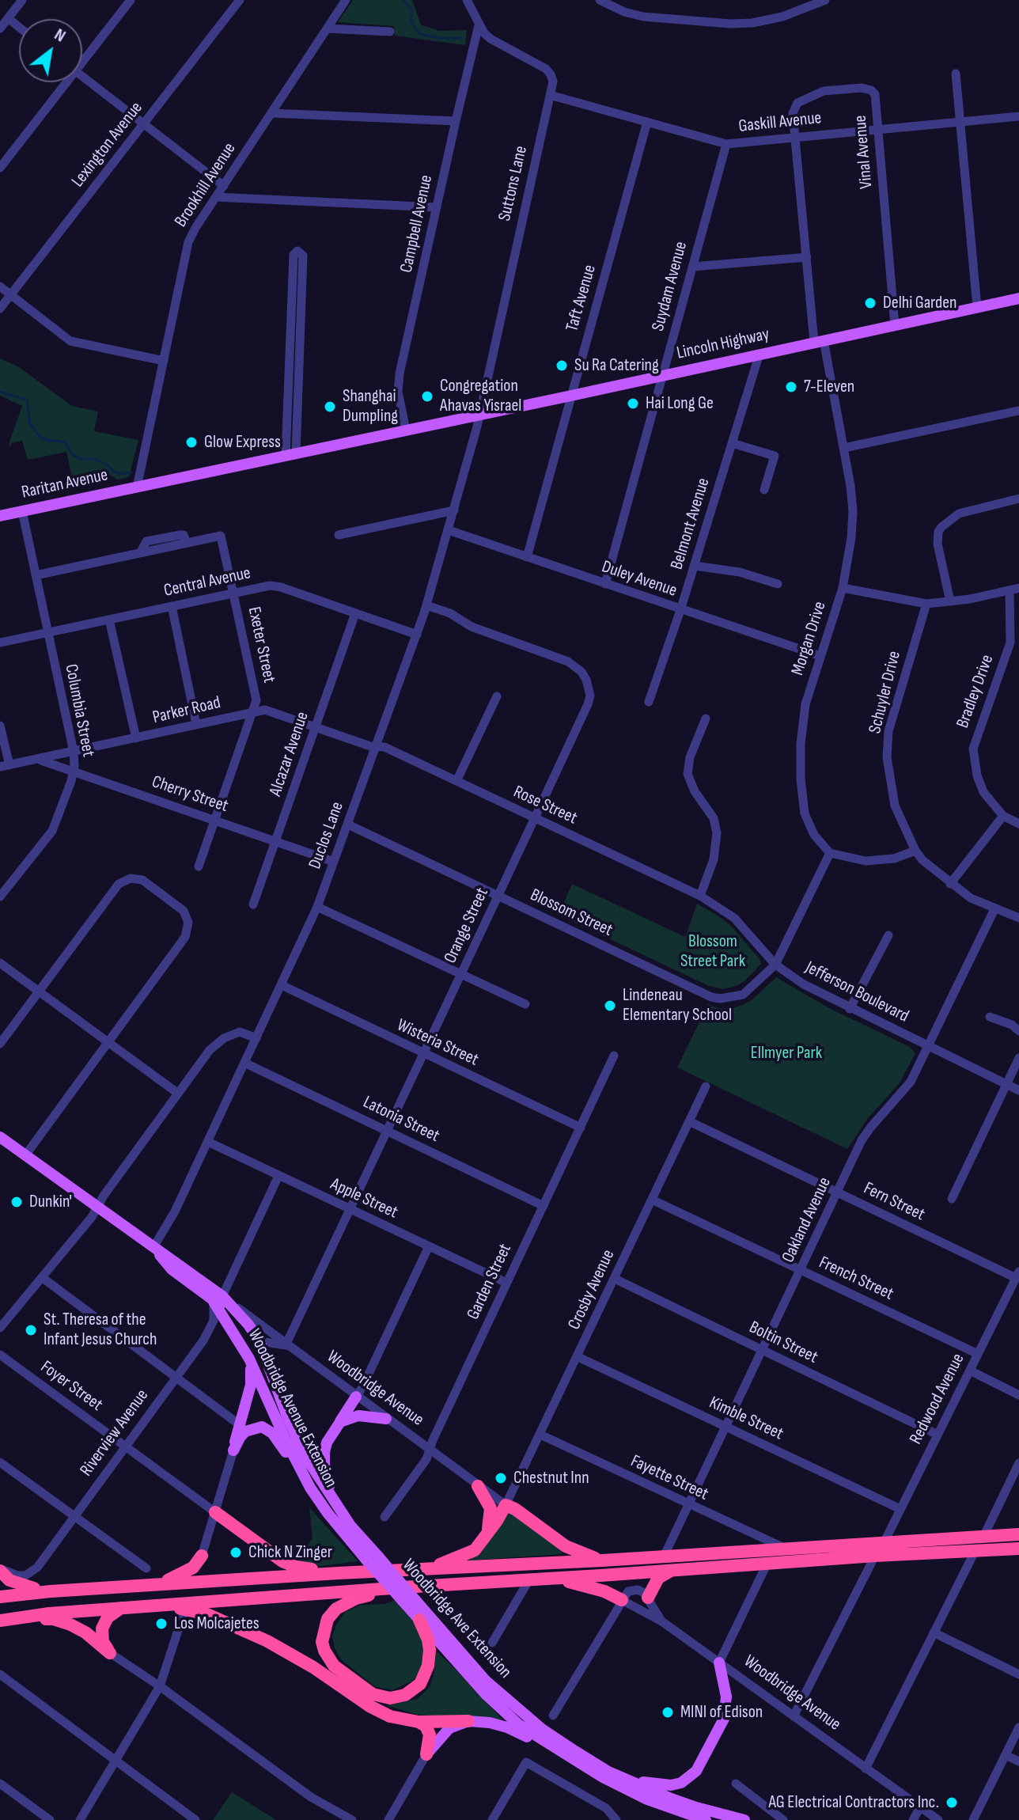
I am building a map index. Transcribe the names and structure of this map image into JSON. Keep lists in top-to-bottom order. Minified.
{"streets":{"main road":["Lincoln Highway","Raritan Avenue","Woodbridge Avenue","Woodbridge Avenue Extension","Woodbridge Ave Extension"],"street":["Gaskill Avenue","Lexington Avenue","Vinal Avenue","Suttons Lane","Brookhill Avenue","Campbell Avenue","Suydam Avenue","Taft Avenue","Belmont Avenue","Duley Avenue","Central Avenue","Morgan Drive","Exeter Street","Bradley Drive","Schuyler Drive","Columbia Street","Parker Road","Alcazar Avenue","Cherry Street","Rose Street","Duclos Lane","Blossom Street","Orange Street","Jefferson Boulevard","Wisteria Street","Latonia Street","Apple Street","Fern Street","Oakland Avenue","French Street","Garden Street","Crosby Avenue","Boltin Street","Foyer Street","Redwood Avenue","Kimble Street","Riverview Avenue","Fayette Street"]},"crossings":[["Gaskill Avenue","Vinal Avenue"],["Gaskill Avenue","Suttons Lane"],["Gaskill Avenue","Suydam Avenue"],["Gaskill Avenue","Taft Avenue"],["Gaskill Avenue","Morgan Drive"],["Vinal Avenue","Lincoln Highway"],["Vinal Avenue","Morgan Drive"],["Suttons Lane","Campbell Avenue"],["Suttons Lane","Lincoln Highway"],["Suttons Lane","Duclos Lane"],["Brookhill Avenue","Lincoln Highway"],["Brookhill Avenue","Raritan Avenue"],["Campbell Avenue","Lincoln Highway"],["Suydam Avenue","Lincoln Highway"],["Suydam Avenue","Duley Avenue"],["Taft Avenue","Lincoln Highway"],["Taft Avenue","Duley Avenue"],["Lincoln Highway","Raritan Avenue"],["Lincoln Highway","Belmont Avenue"],["Lincoln Highway","Morgan Drive"],["Lincoln Highway","Duclos Lane"],["Raritan Avenue","Columbia Street"],["Belmont Avenue","Duley Avenue"],["Duley Avenue","Morgan Drive"],["Duley Avenue","Duclos Lane"],["Central Avenue","Exeter Street"],["Central Avenue","Columbia Street"],["Central Avenue","Alcazar Avenue"],["Central Avenue","Duclos Lane"],["Exeter Street","Columbia Street"],["Exeter Street","Parker Road"],["Exeter Street","Cherry Street"],["Schuyler Drive","Oakland Avenue"],["Columbia Street","Parker Road"],["Columbia Street","Cherry Street"],["Parker Road","Alcazar Avenue"],["Parker Road","Cherry Street"],["Parker Road","Rose Street"],["Parker Road","Duclos Lane"],["Alcazar Avenue","Cherry Street"],["Cherry Street","Duclos Lane"],["Rose Street","Duclos Lane"],["Rose Street","Orange Street"],["Rose Street","Jefferson Boulevard"],["Duclos Lane","Blossom Street"],["Duclos Lane","Orange Street"],["Duclos Lane","Wisteria Street"],["Duclos Lane","Latonia Street"],["Duclos Lane","Apple Street"],["Duclos Lane","Woodbridge Avenue"],["Blossom Street","Orange Street"],["Blossom Street","Jefferson Boulevard"],["Orange Street","Wisteria Street"],["Orange Street","Latonia Street"],["Orange Street","Apple Street"],["Orange Street","Woodbridge Avenue"],["Jefferson Boulevard","Oakland Avenue"],["Wisteria Street","Garden Street"],["Latonia Street","Garden Street"],["Apple Street","Garden Street"],["Apple Street","Riverview Avenue"],["Fern Street","Oakland Avenue"],["Fern Street","Crosby Avenue"],["Fern Street","Redwood Avenue"],["Oakland Avenue","French Street"],["Oakland Avenue","Boltin Street"],["Oakland Avenue","Kimble Street"],["Oakland Avenue","Fayette Street"],["French Street","Crosby Avenue"],["French Street","Redwood Avenue"],["Garden Street","Woodbridge Avenue"],["Crosby Avenue","Boltin Street"],["Crosby Avenue","Woodbridge Avenue"],["Crosby Avenue","Kimble Street"],["Crosby Avenue","Fayette Street"],["Boltin Street","Redwood Avenue"],["Foyer Street","Riverview Avenue"],["Woodbridge Avenue","Woodbridge Avenue Extension"],["Woodbridge Avenue","Riverview Avenue"],["Redwood Avenue","Kimble Street"],["Woodbridge Avenue Extension","Riverview Avenue"],["Woodbridge Avenue Extension","Woodbridge Ave Extension"]],"parks":["Blossom Street Park","Ellmyer Park"],"places":["Delhi Garden","Su Ra Catering","7-Eleven","Congregation Ahavas Yisrael","Hai Long Ge","Shanghai Dumpling","Glow Express","Lindeneau Elementary School","Dunkin'","St. Theresa of the Infant Jesus Church","Chestnut Inn","Chick N Zinger","Los Molcajetes","MINI of Edison","AG Electrical Contractors Inc."],"north":"top right"}
